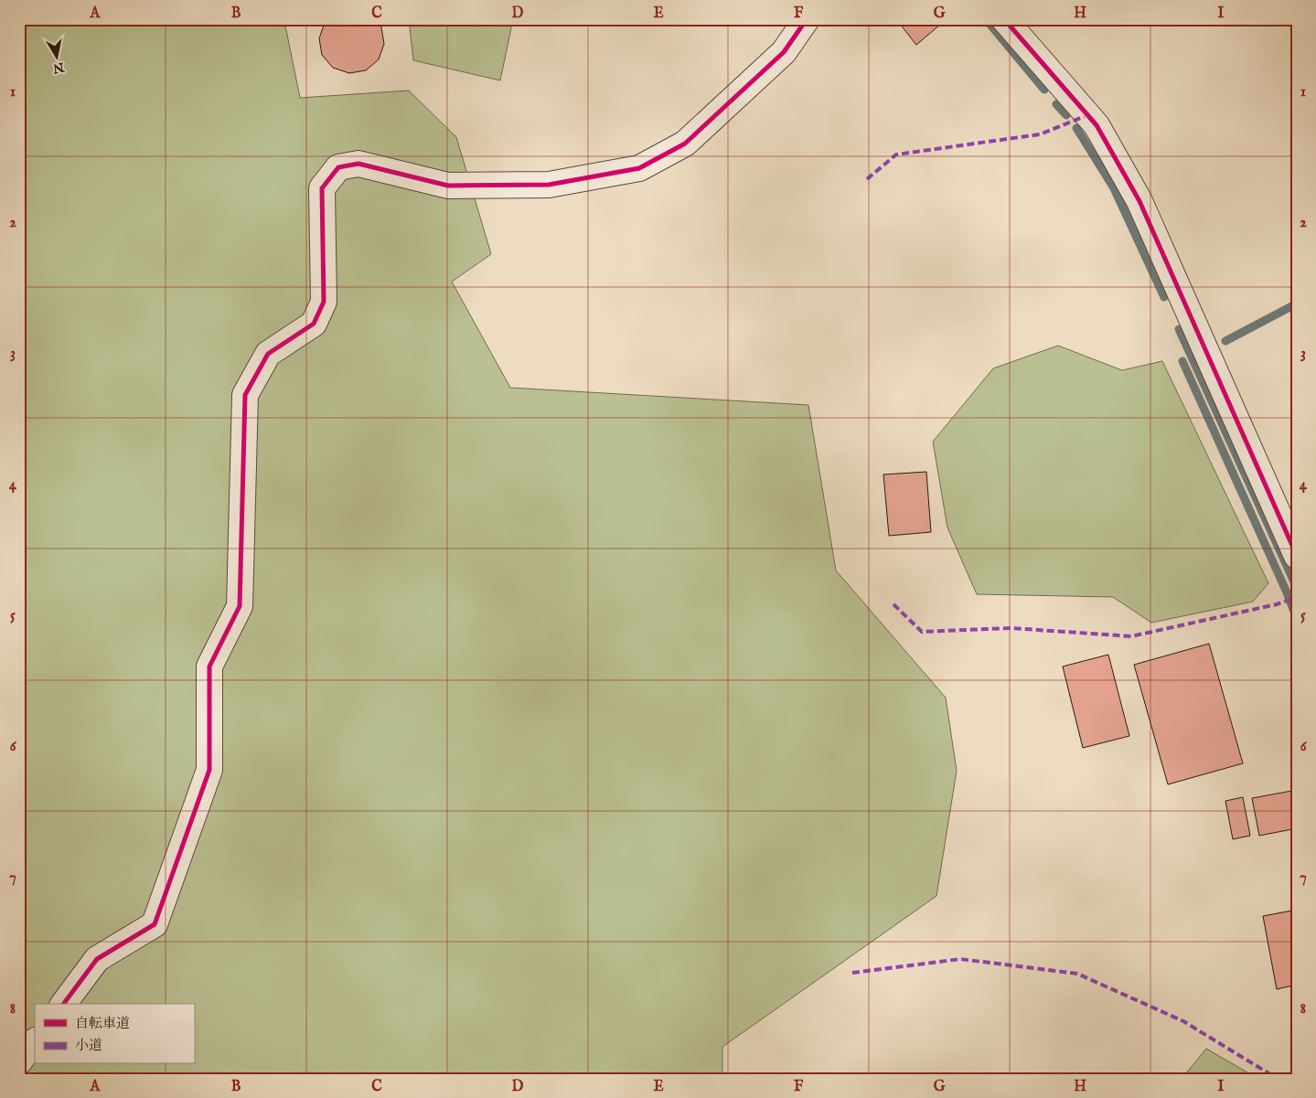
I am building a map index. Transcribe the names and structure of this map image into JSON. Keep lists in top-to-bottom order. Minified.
{"legend":["自転車道","小道"],"north":"bottom","grid":{"columns":["A","B","C","D","E","F","G","H","I"],"rows":["1","2","3","4","5","6","7","8"]}}
